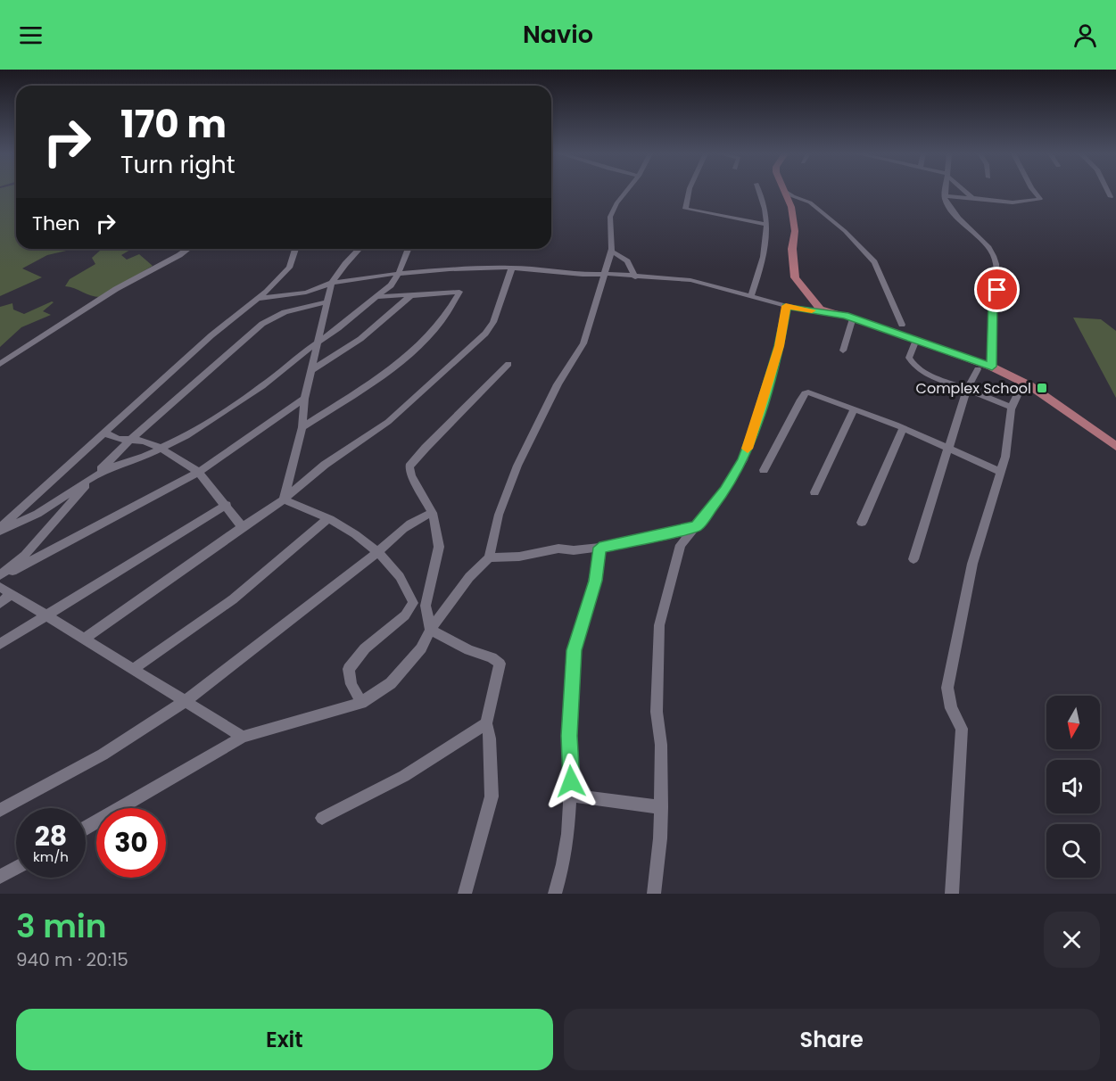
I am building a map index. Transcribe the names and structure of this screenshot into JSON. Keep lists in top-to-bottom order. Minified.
{"places":{"transit":["Complex School"]},"north":"bottom","page":{"header":"Navio","turn":["170 m","Turn right"],"then":"Then","speed":"28 km/h","limit":"30","heading":["3 min","940 m · 20:15"],"buttons":["Exit","Share"]}}
